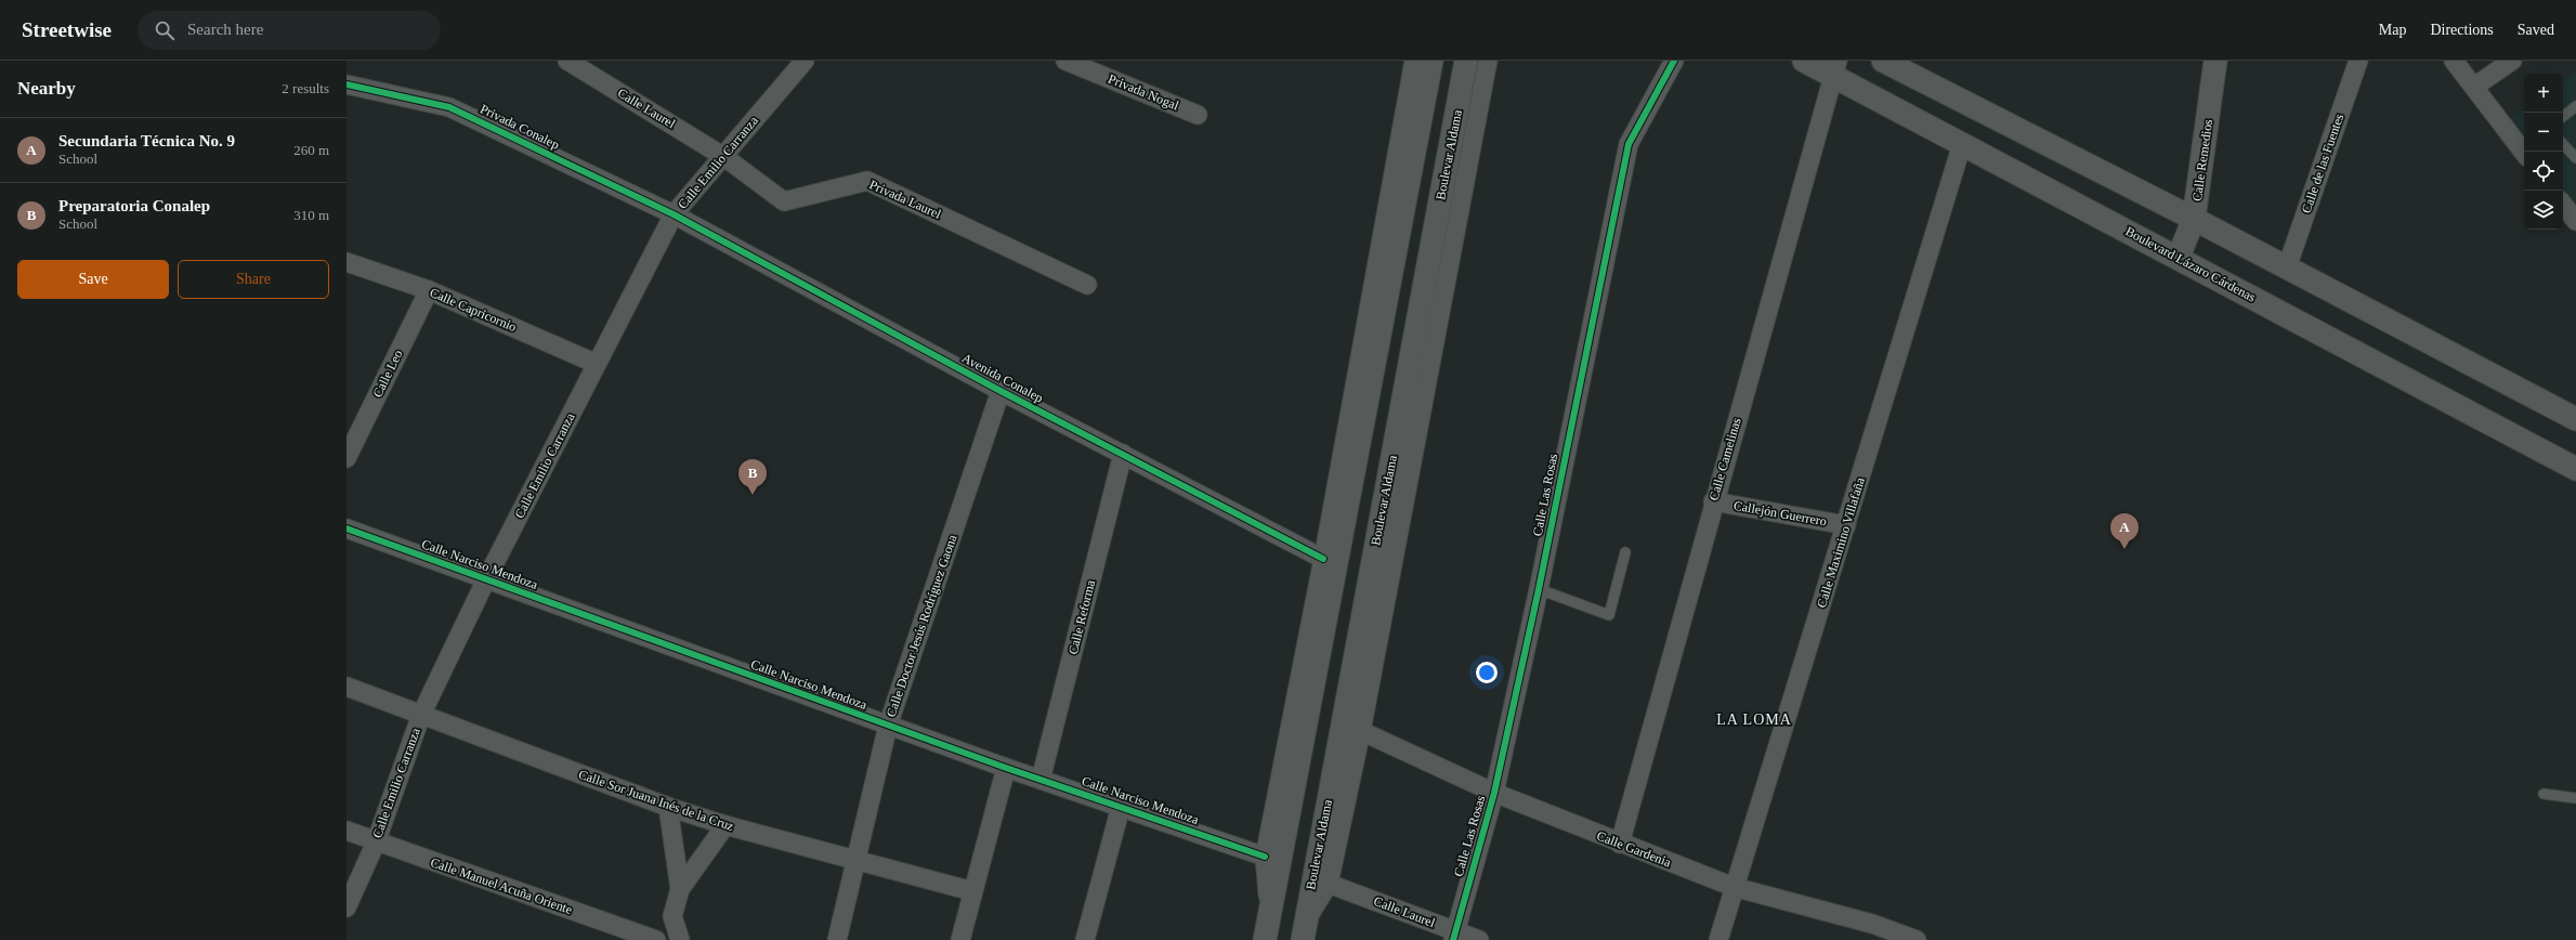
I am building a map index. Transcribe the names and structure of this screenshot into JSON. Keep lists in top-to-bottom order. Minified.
{"streets":{"street":["Privada Nogal","Calle Laurel","Privada Conalep","Boulevar Aldama","Calle Remedios","Calle Emilio Carranza","Calle de las Fuentes","Privada Laurel","Boulevard Lázaro Cárdenas","Calle Capricornio","Calle Leo","Avenida Conalep","Calle Camelinas","Calle Las Rosas","Callejón Guerrero","Calle Maximino Villafaña","Calle Narciso Mendoza","Calle Reforma","Calle Doctor Jesús Rodríguez Gaona","Calle Sor Juana Inés de la Cruz","Calle Gardenia","Calle Manuel Acuña Oriente"]},"crossings":[["Calle Laurel","Calle Emilio Carranza"],["Calle Laurel","Privada Laurel"],["Calle Laurel","Calle Las Rosas"],["Privada Conalep","Calle Emilio Carranza"],["Privada Conalep","Avenida Conalep"],["Calle Remedios","Boulevard Lázaro Cárdenas"],["Calle Emilio Carranza","Privada Laurel"],["Calle Emilio Carranza","Calle Capricornio"],["Calle Emilio Carranza","Avenida Conalep"],["Calle Emilio Carranza","Calle Narciso Mendoza"],["Calle Emilio Carranza","Calle Sor Juana Inés de la Cruz"],["Calle Emilio Carranza","Calle Manuel Acuña Oriente"],["Boulevard Lázaro Cárdenas","Calle Camelinas"],["Boulevard Lázaro Cárdenas","Calle Maximino Villafaña"],["Calle Capricornio","Calle Leo"],["Avenida Conalep","Calle Reforma"],["Avenida Conalep","Calle Doctor Jesús Rodríguez Gaona"],["Calle Camelinas","Callejón Guerrero"],["Calle Camelinas","Calle Gardenia"],["Calle Las Rosas","Calle Gardenia"],["Callejón Guerrero","Calle Maximino Villafaña"],["Calle Maximino Villafaña","Calle Gardenia"],["Calle Narciso Mendoza","Calle Reforma"],["Calle Narciso Mendoza","Calle Doctor Jesús Rodríguez Gaona"],["Calle Doctor Jesús Rodríguez Gaona","Calle Sor Juana Inés de la Cruz"]],"districts":["LA LOMA"],"page":{"header":"Streetwise","search":"Search here","nav":["Map","Directions","Saved"],"heading":["Nearby","2 results"],"map_buttons":["+","−"],"list":[{"mark":"A","name":"Secundaria Técnica No. 9","note":"School","value":"260 m"},{"mark":"B","name":"Preparatoria Conalep","note":"School","value":"310 m"}],"buttons":["Save","Share"],"pins":["B","A"]}}
